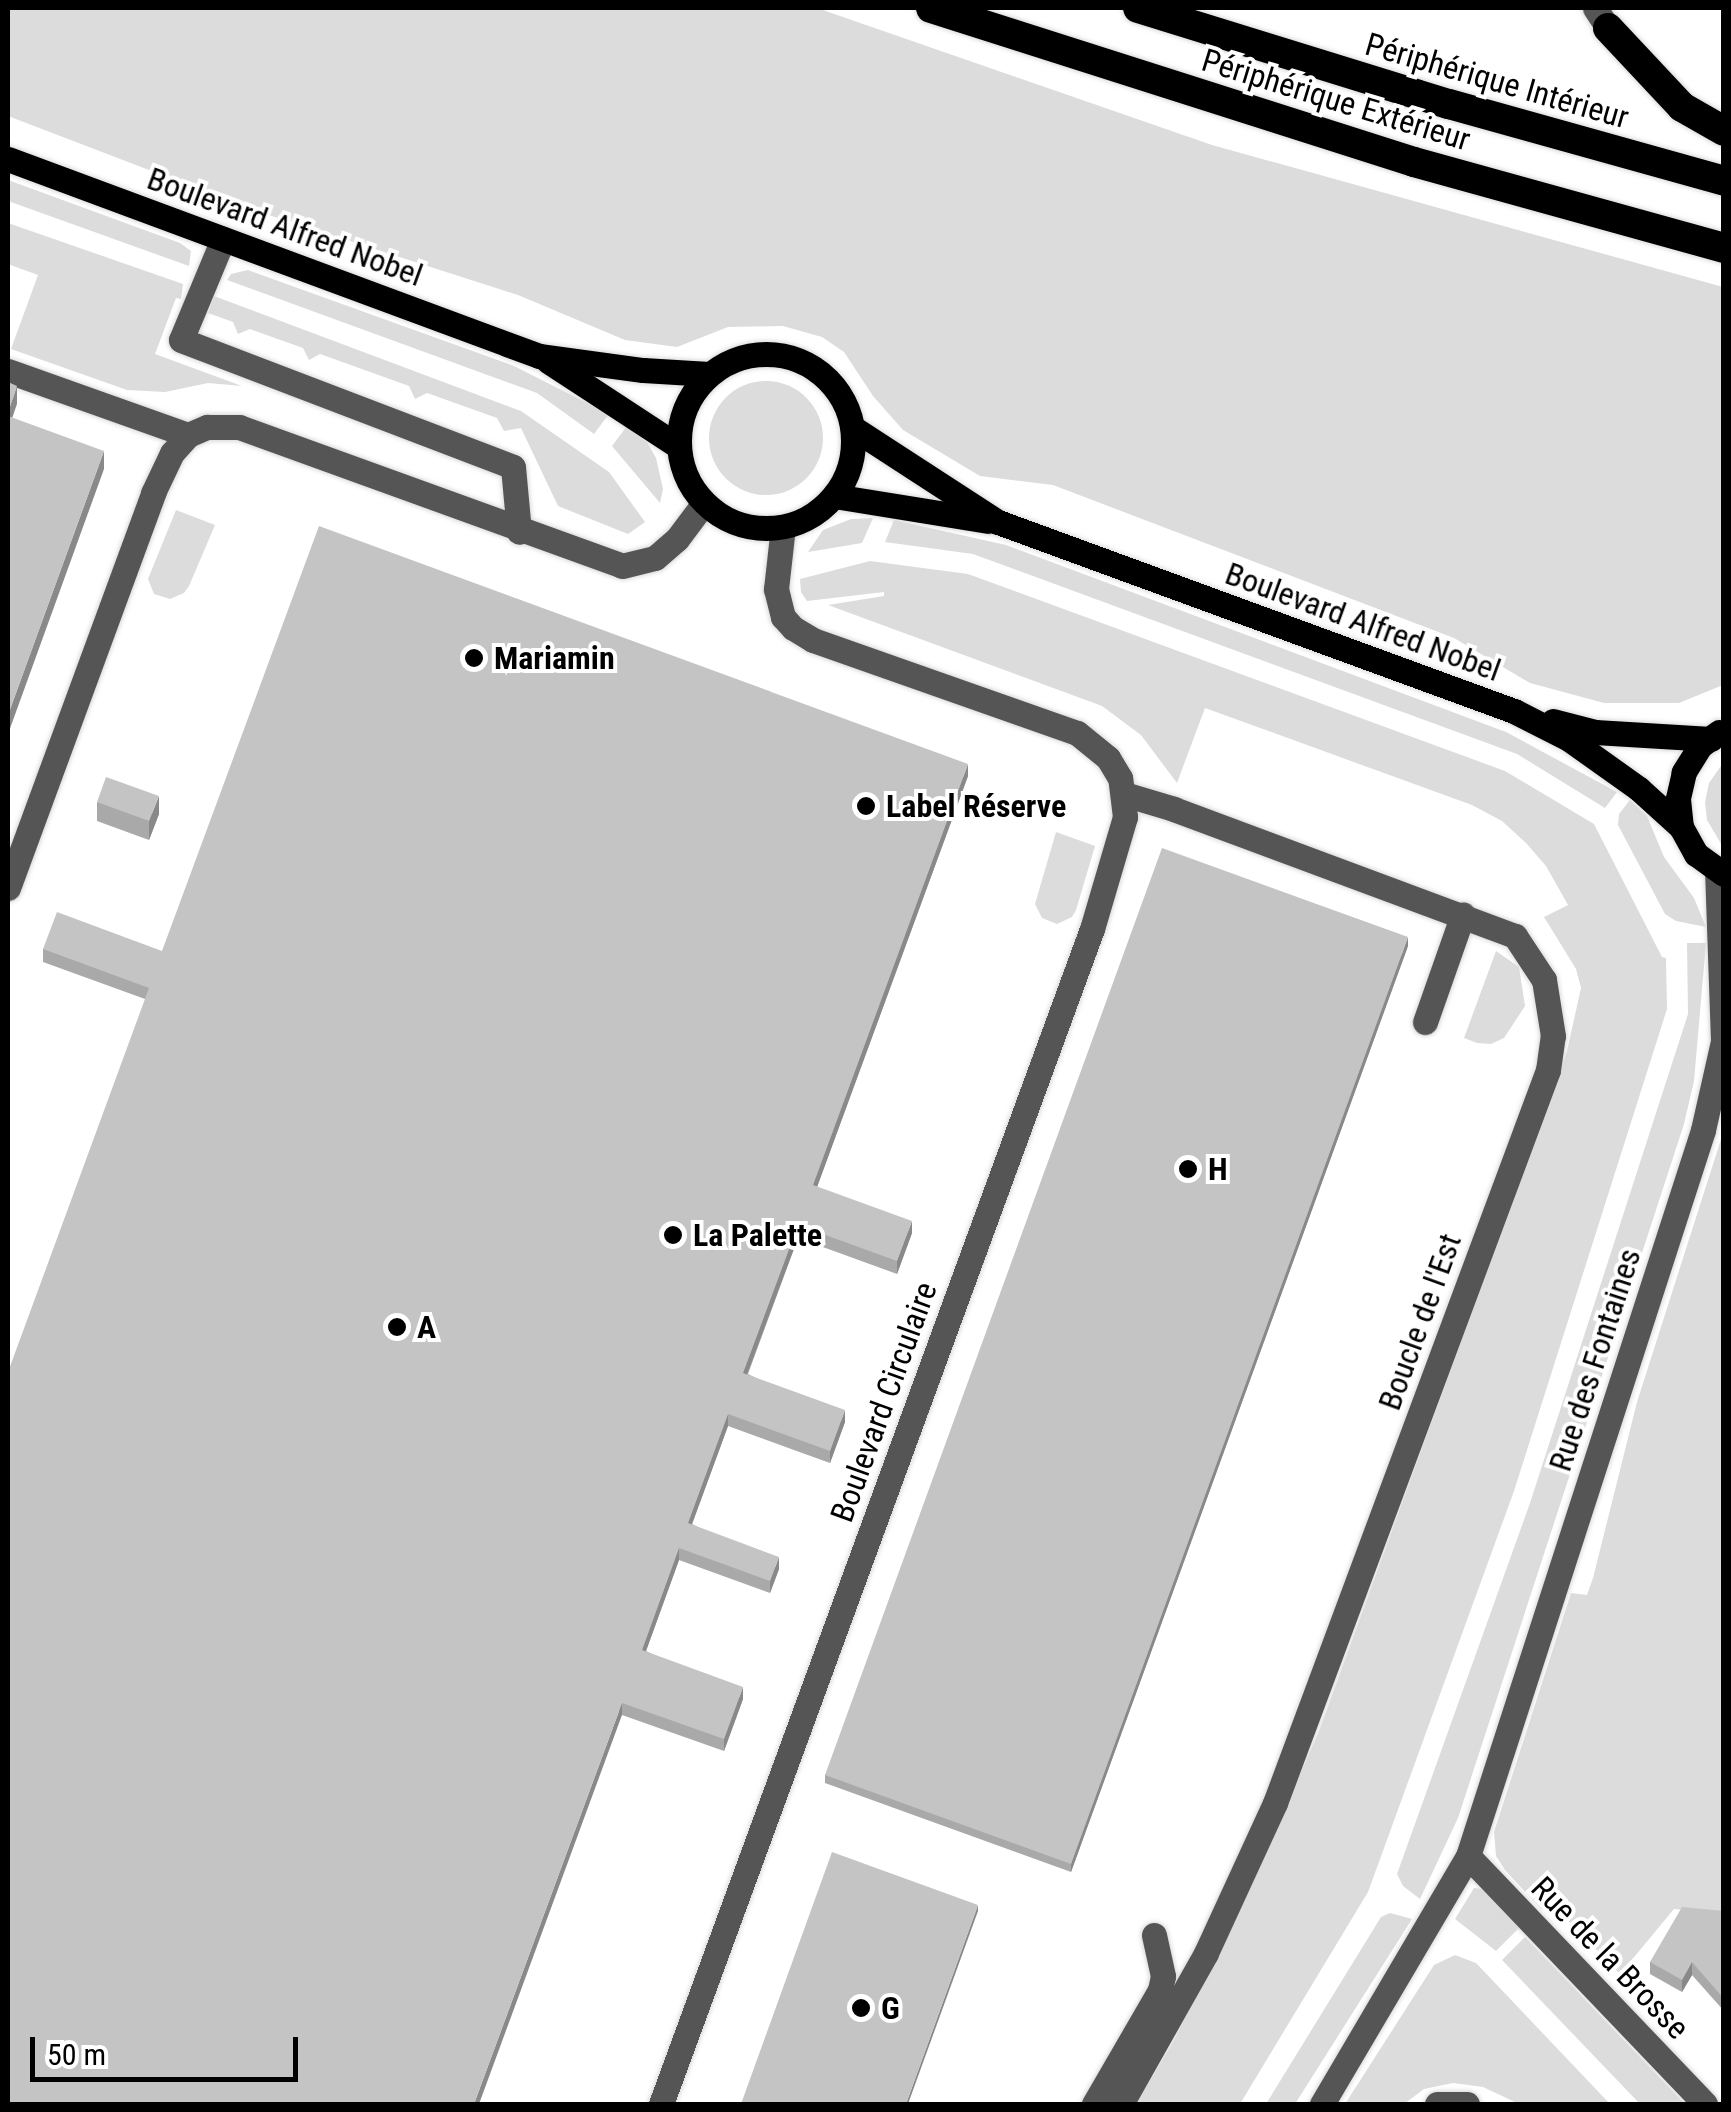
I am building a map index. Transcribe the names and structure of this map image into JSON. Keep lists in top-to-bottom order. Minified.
{"streets":{"highway":["Périphérique Intérieur","Périphérique Extérieur"],"main road":["Boulevard Alfred Nobel"],"street":["Boucle de l'Est","Rue des Fontaines","Boulevard Circulaire","Rue de la Brosse"]},"crossings":[["Boulevard Alfred Nobel","Rue des Fontaines"],["Boucle de l'Est","Boulevard Circulaire"],["Rue des Fontaines","Rue de la Brosse"]],"places":["Mariamin","Label Réserve","H","La Palette","A","G"],"scale_bar":"50 m"}
